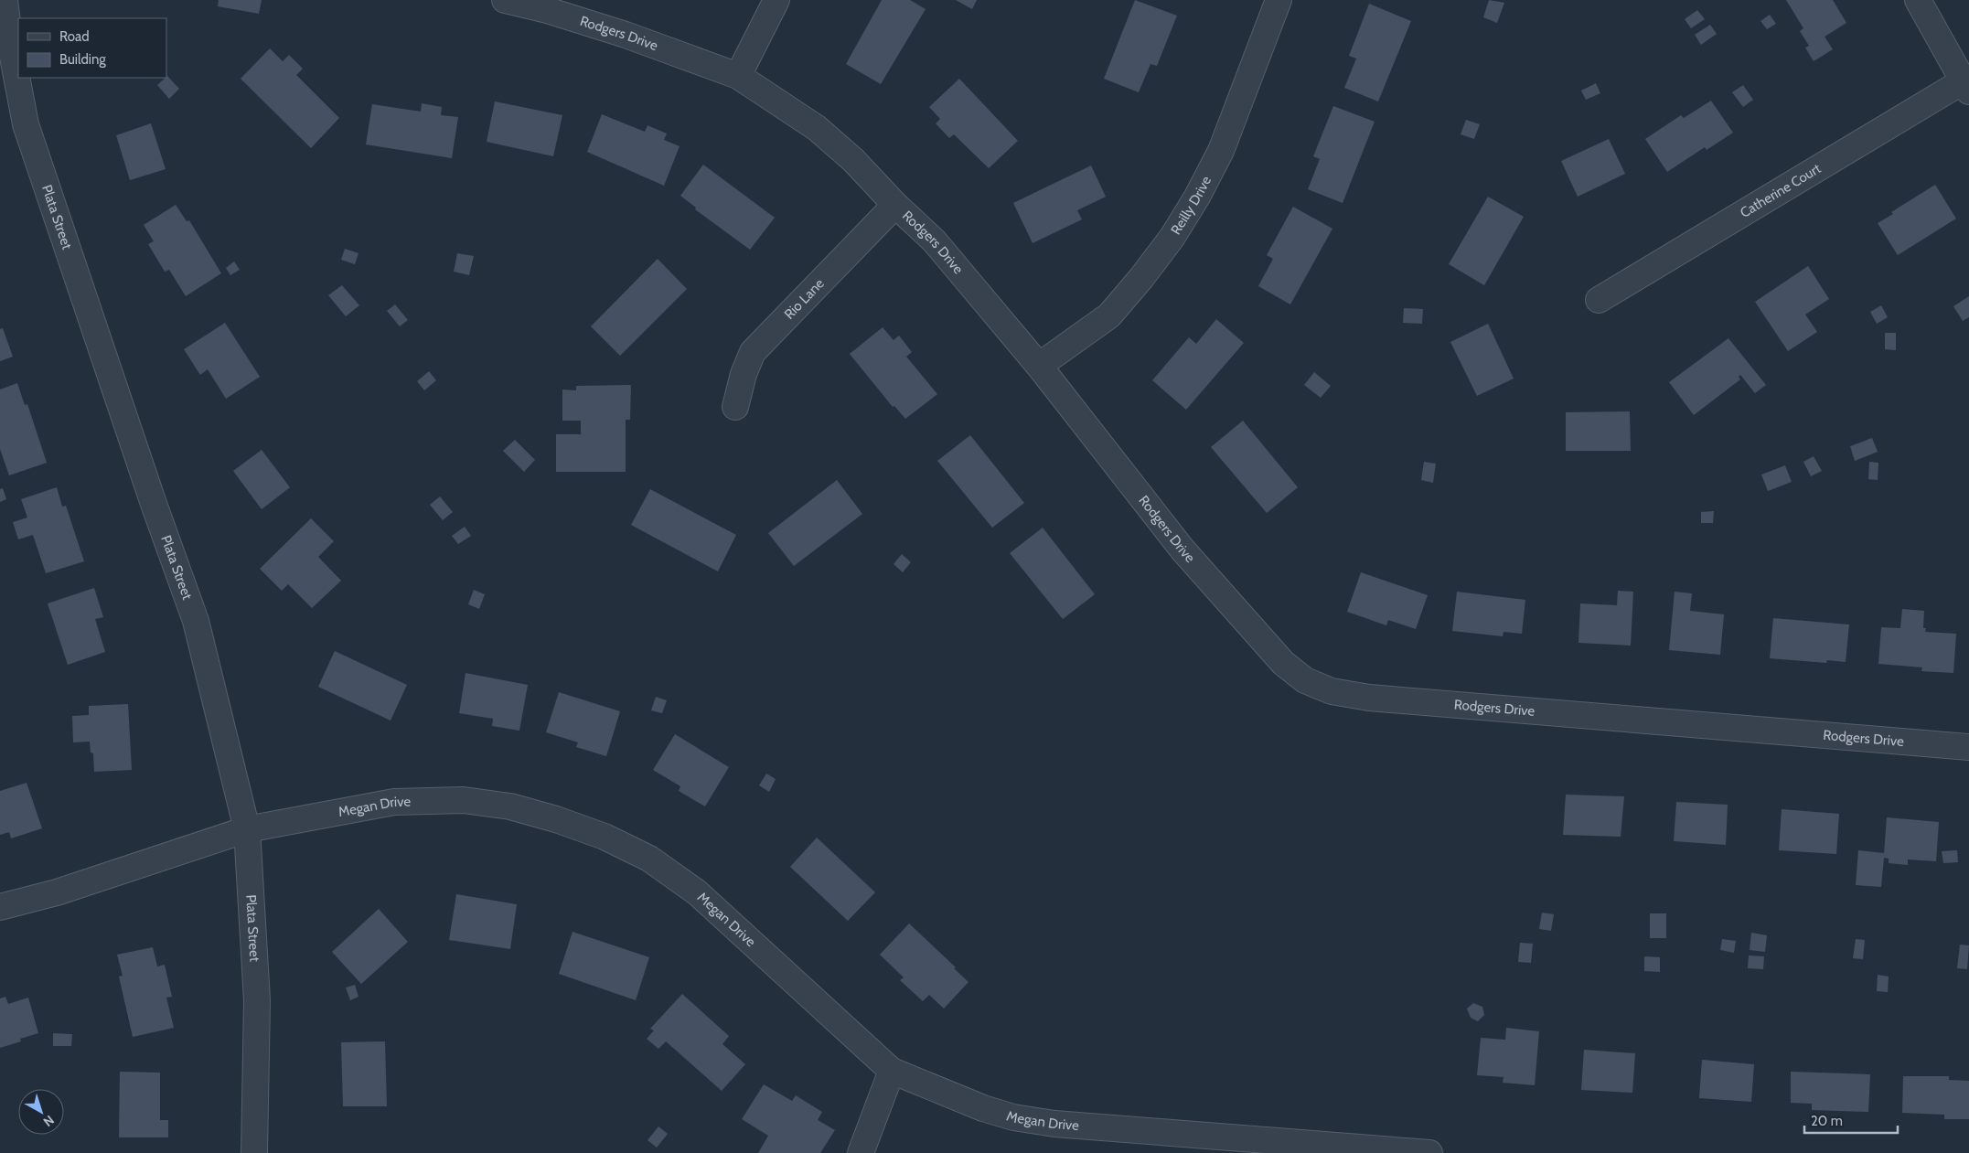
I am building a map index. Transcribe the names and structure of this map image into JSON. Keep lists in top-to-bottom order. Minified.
{"streets":{"street":["Rodgers Drive","Catherine Court","Reilly Drive","Plata Street","Rio Lane","Megan Drive"]},"crossings":[["Rodgers Drive","Reilly Drive"],["Rodgers Drive","Rio Lane"],["Plata Street","Megan Drive"]],"legend":["Road","Building"],"scale_bar":"20 m","north":"bottom right"}
